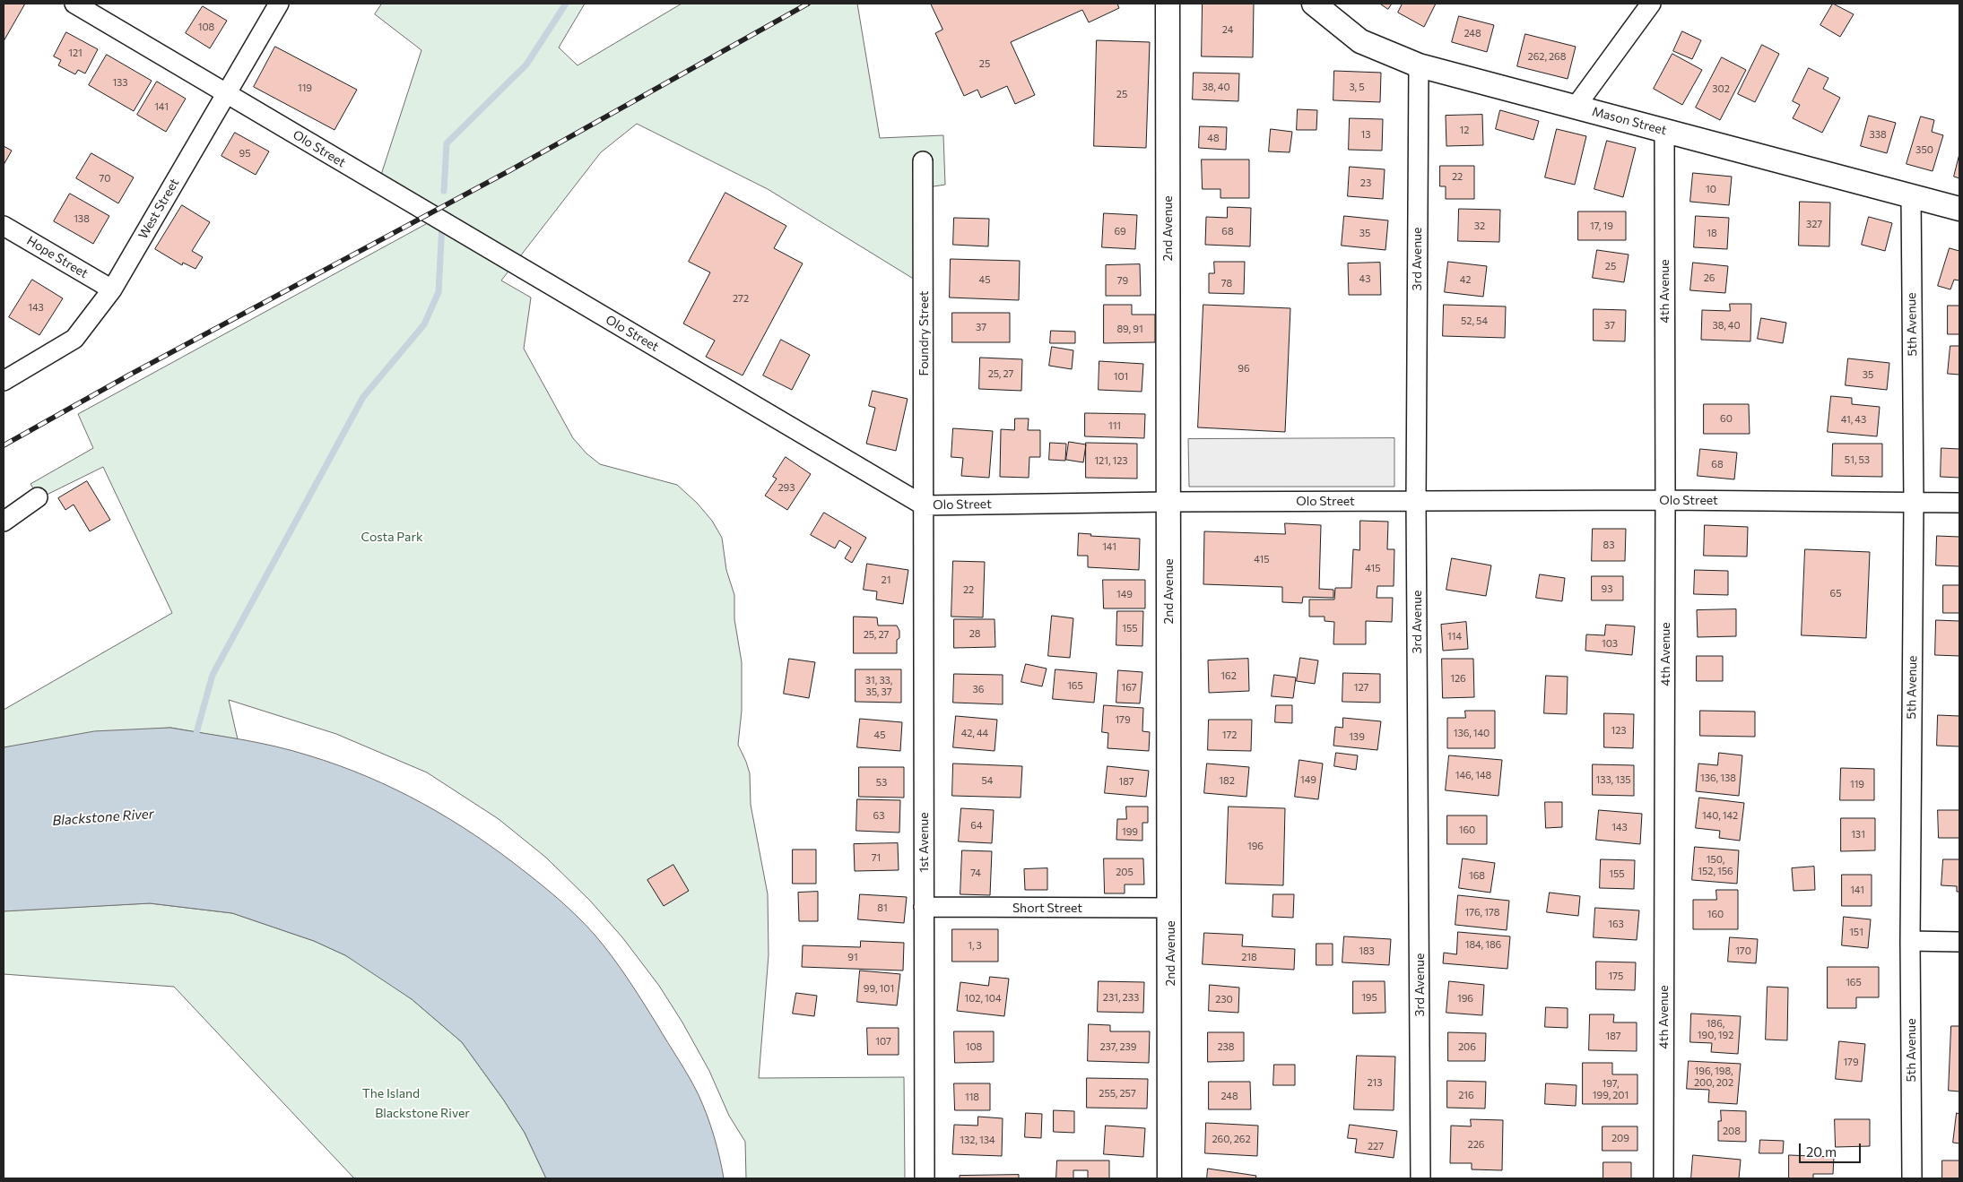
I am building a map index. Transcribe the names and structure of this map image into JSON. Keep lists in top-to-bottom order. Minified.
{"streets":{"street":["Mason Street","Olo Street","West Street","2nd Avenue","Hope Street","3rd Avenue","4th Avenue","5th Avenue","Foundry Street","1st Avenue","Short Street"]},"crossings":[["Mason Street","3rd Avenue"],["Mason Street","4th Avenue"],["Mason Street","5th Avenue"],["Olo Street","West Street"],["Olo Street","2nd Avenue"],["Olo Street","3rd Avenue"],["Olo Street","4th Avenue"],["Olo Street","5th Avenue"],["Olo Street","Foundry Street"],["Olo Street","1st Avenue"],["West Street","Hope Street"],["2nd Avenue","Short Street"],["Foundry Street","1st Avenue"],["1st Avenue","Short Street"]],"water":["Blackstone River"],"parks":["Costa Park","The Island","Blackstone River"],"house_numbers":["108","24","248","121","262, 268","25","133","38, 40","3, 5","119","302","25","141","12","13","338","48","350","95","22","70","23","10","138","327","32","17, 19","69","68","35","18","25","26","43","45","42","79","78","272","143","52, 54","37","38, 40","37","89, 91","96","25, 27","35","101","60","41, 43","111","51, 53","121, 123","68","293","83","141","415","415","21","93","22","65","149","155","28","25, 27","114","103","162","126","31, 33, 35, 37","165","167","127","36","179","123","42, 44","136, 140","45","172","139","146, 148","136, 138","149","133, 135","54","182","187","53","119","63","140, 142","64","143","160","199","131","196","71","150, 152, 156","205","74","155","168","141","81","176, 178","160","163","151","184, 186","1, 3","183","170","91","218","175","165","99, 101","231, 233","195","102, 104","196","230","186, 190, 192","187","107","108","237, 239","238","206","179","196, 198, 200, 202","213","197, 199, 201","255, 257","216","248","118","208","209","260, 262","132, 134","226","227"],"scale_bar":"20 m"}
